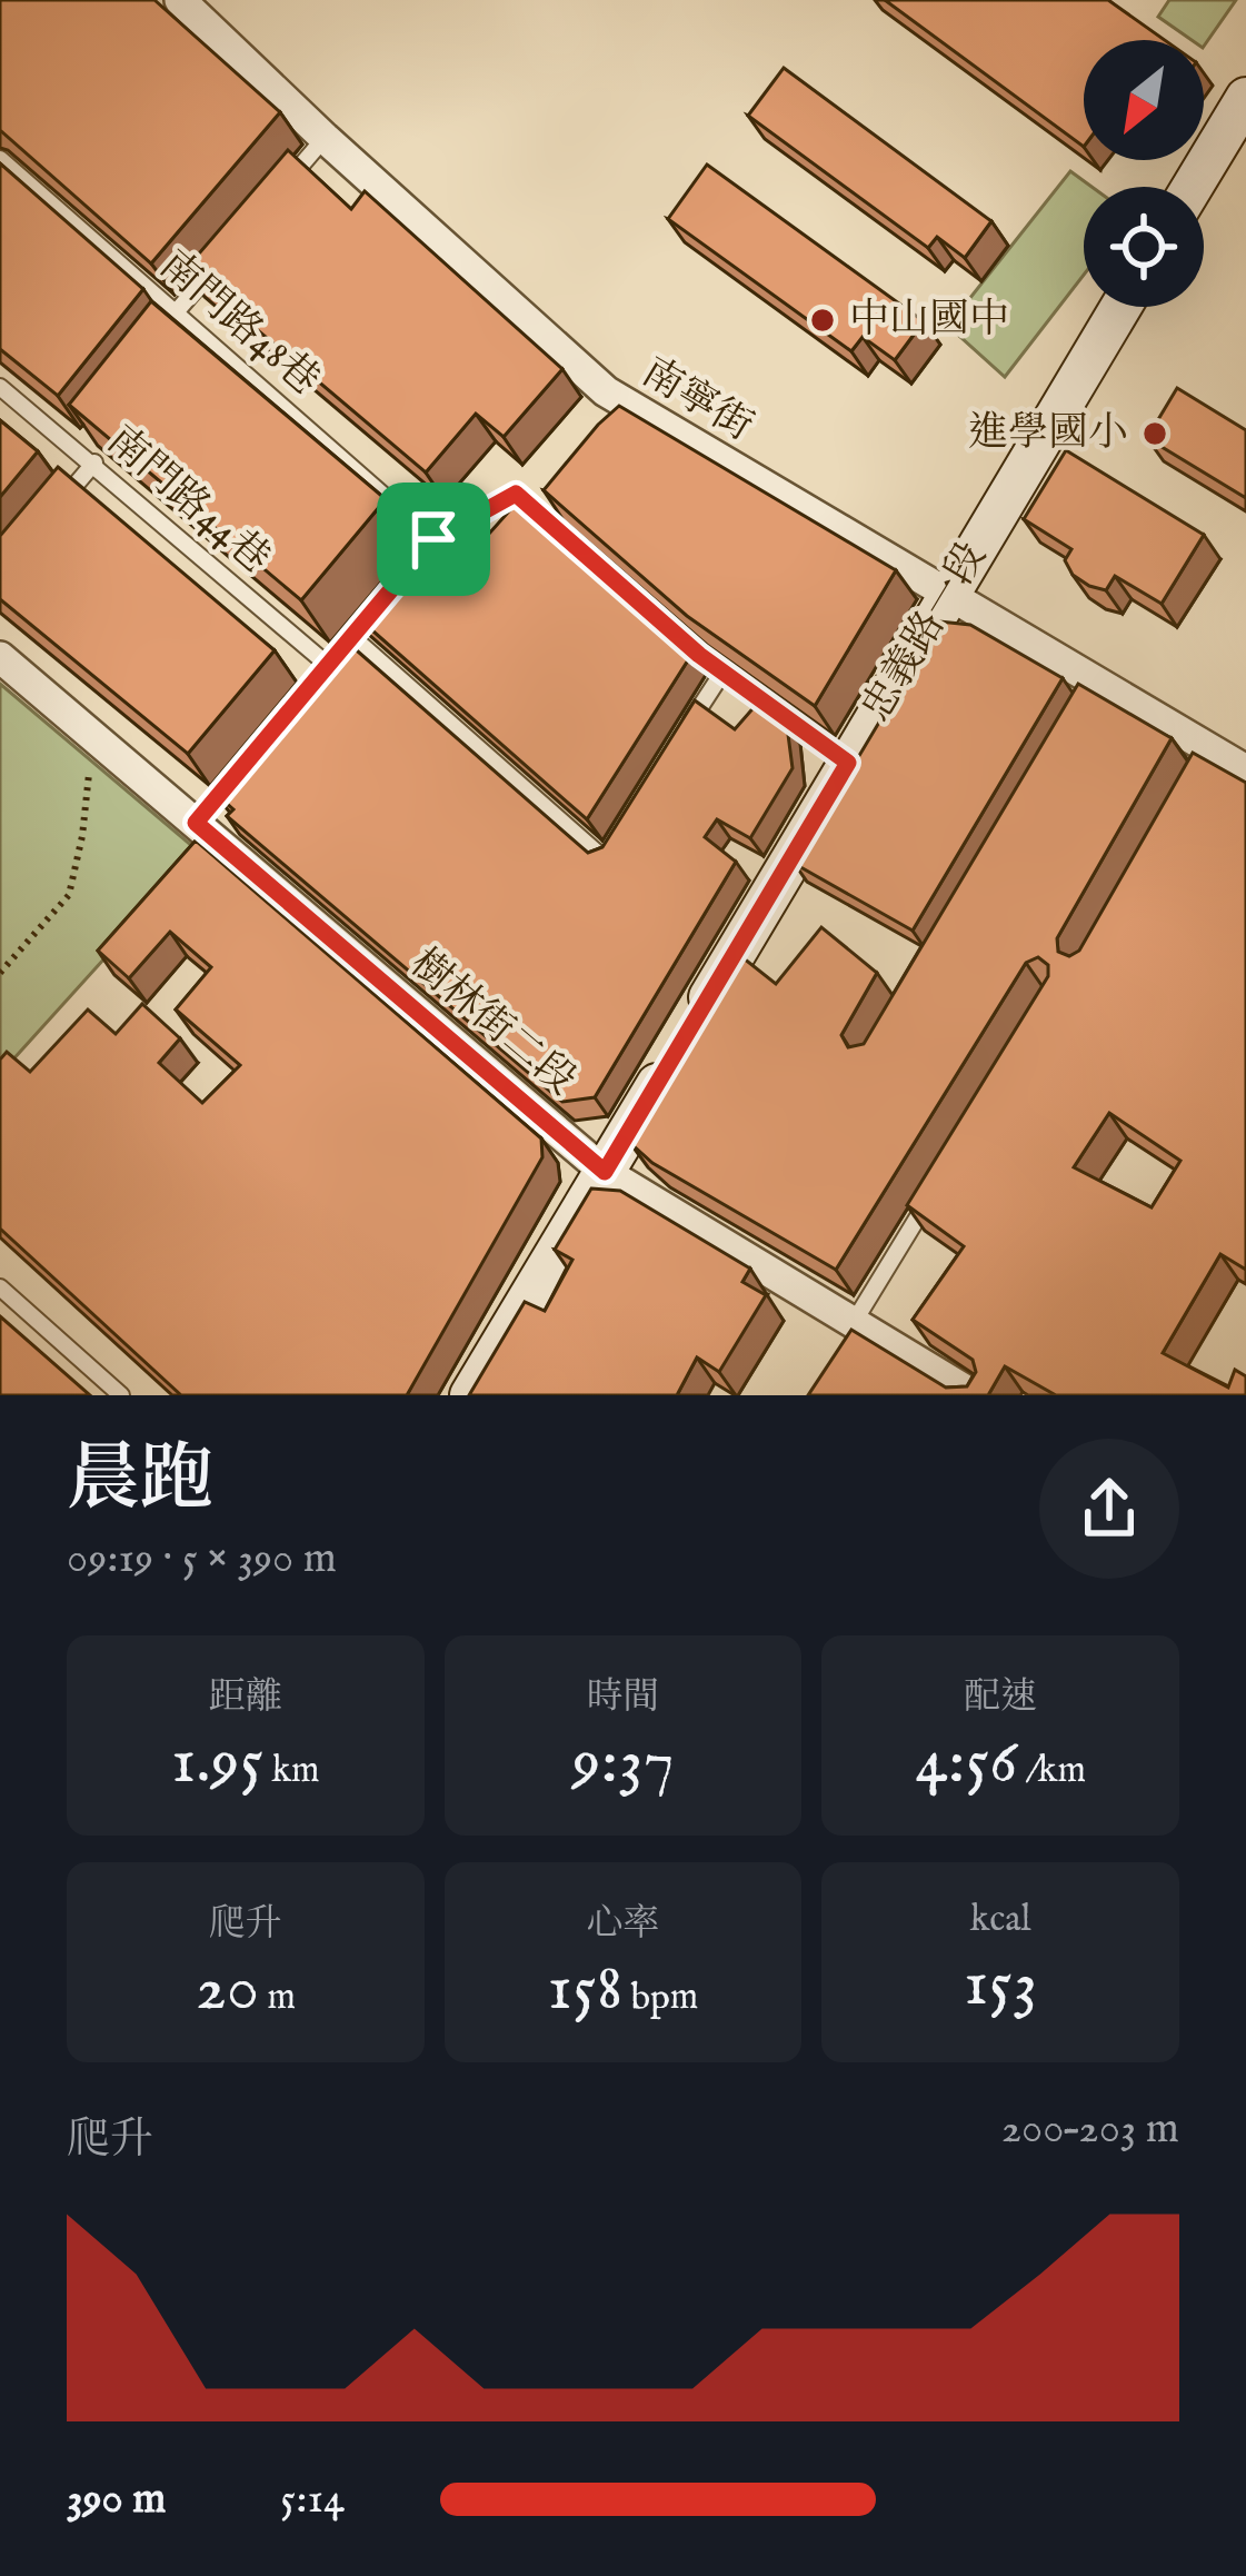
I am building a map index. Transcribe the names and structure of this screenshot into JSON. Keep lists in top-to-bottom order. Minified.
{"streets":{"street":["南寧街","忠義路一段","樹林街二段"],"lane":["南門路48巷","南門路44巷"]},"crossings":[["南寧街","忠義路一段"],["忠義路一段","樹林街二段"]],"places":["中山國中","進學國小"],"north":"bottom left","page":{"heading":["晨跑","09:19 · 5 × 390 m"],"stats":[["距離","1.95 km"],["時間","9:37"],["配速","4:56 /km"],["爬升","20 m"],["心率","158 bpm"],["kcal","153"]],"chart":["爬升","200–203 m"],"list":[{"name":"390 m","note":"5:14"}]}}
